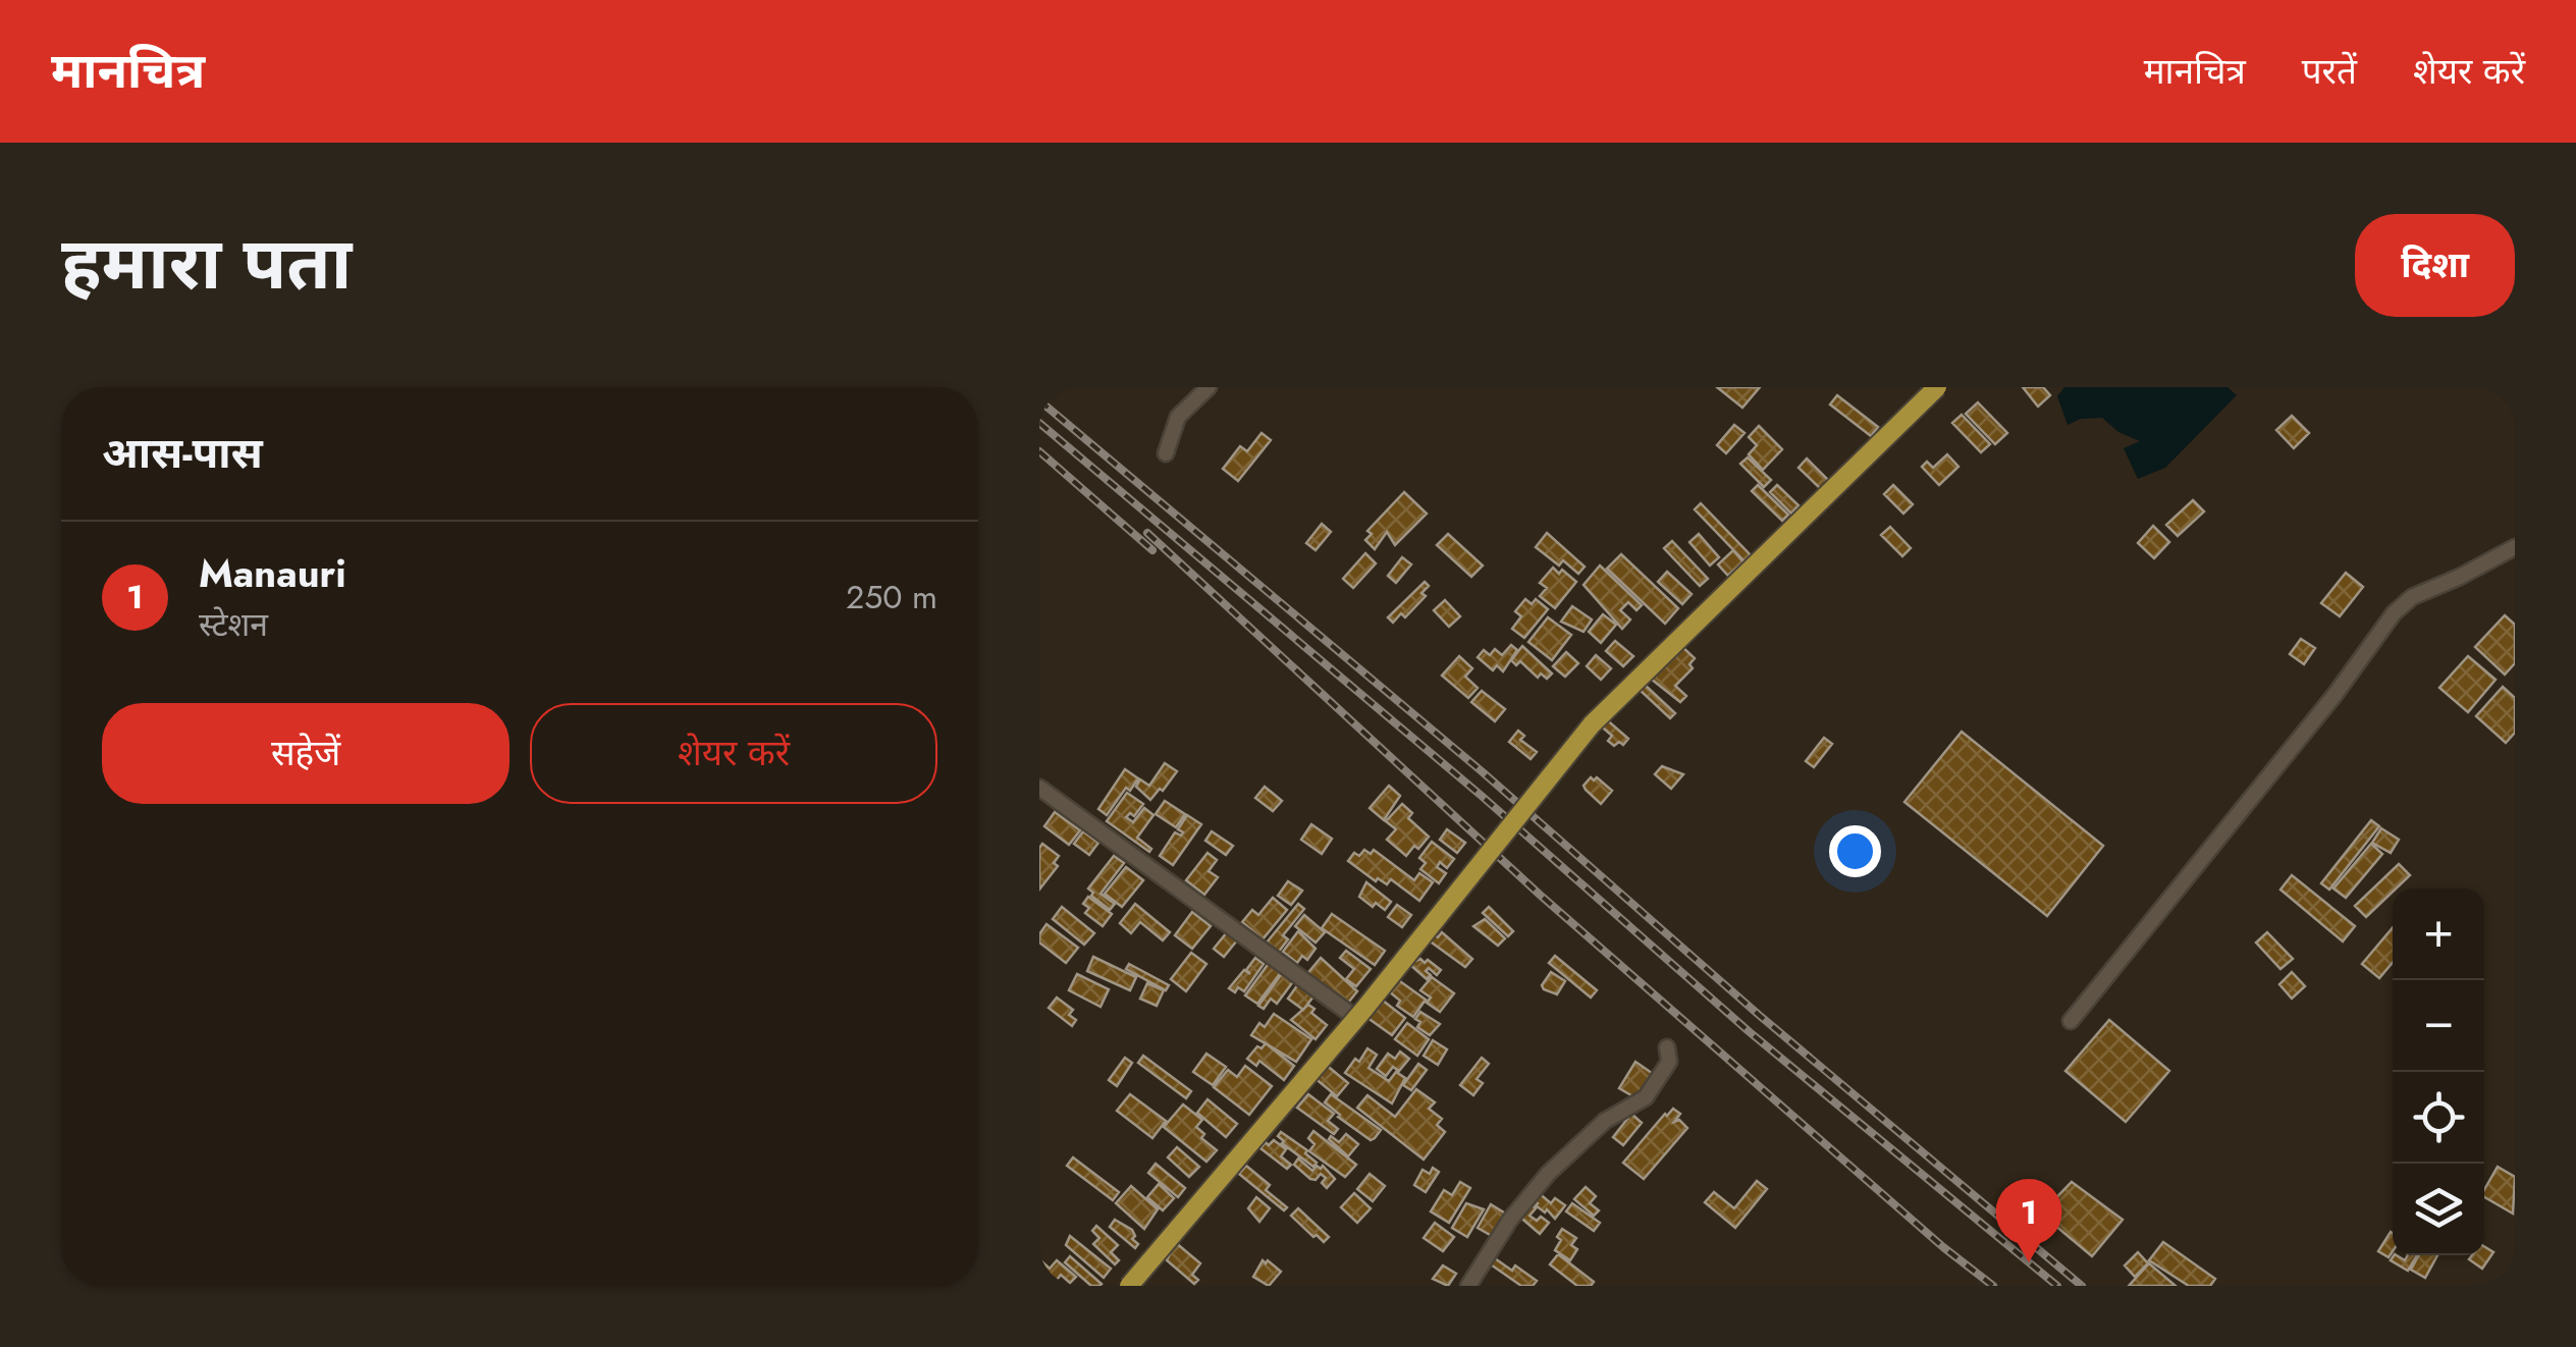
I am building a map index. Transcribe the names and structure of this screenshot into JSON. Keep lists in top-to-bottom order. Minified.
{"page":{"header":"मानचित्र","nav":["मानचित्र","परतें","शेयर करें"],"title":"हमारा पता","buttons":["दिशा",["सहेजें","शेयर करें"]],"heading":"आस-पास","list":[{"mark":"1","name":"Manauri","note":"स्टेशन","value":"250 m"}],"map_buttons":["+","−"],"pins":"1"}}
